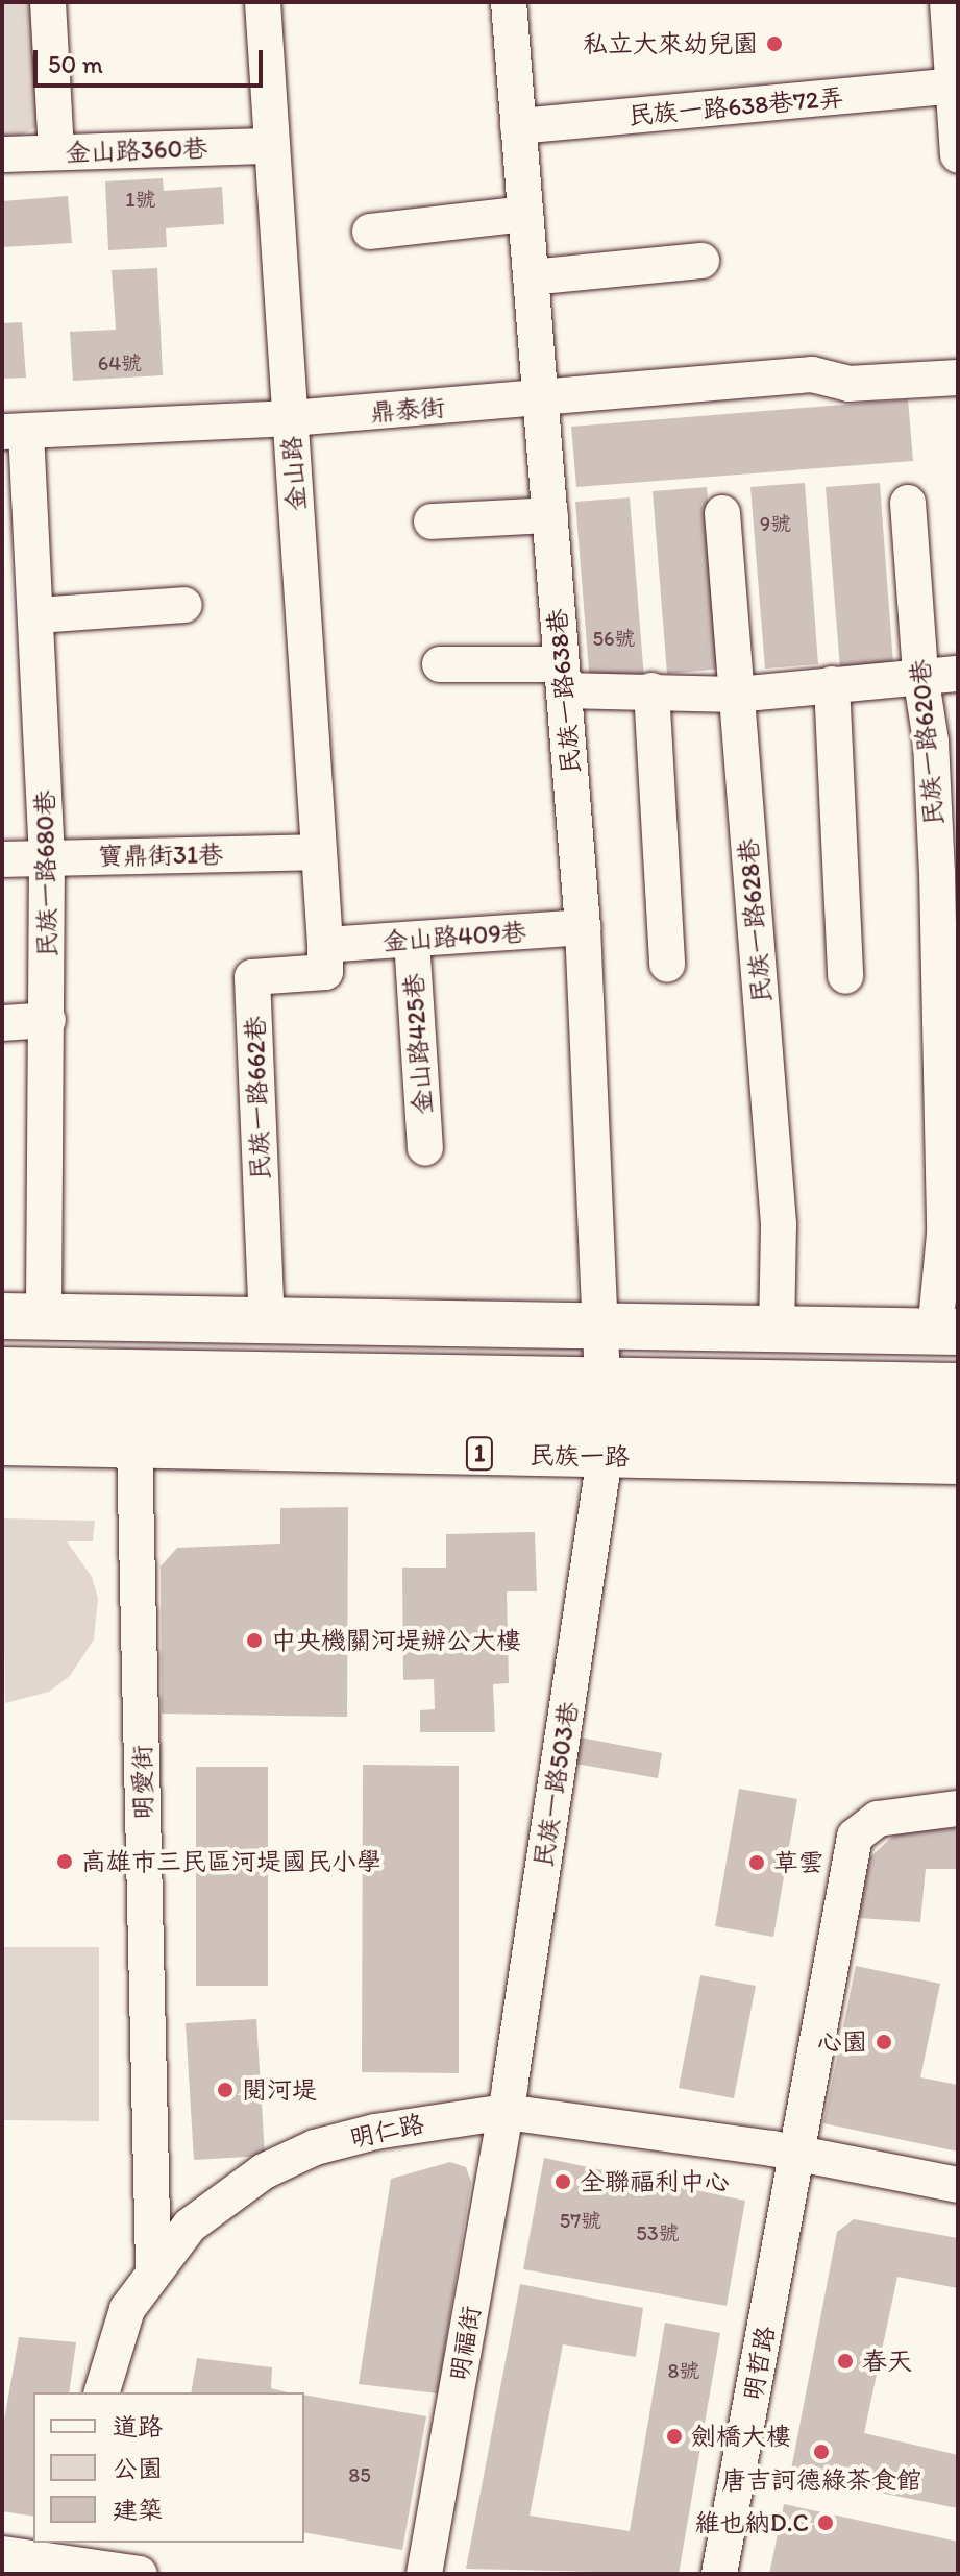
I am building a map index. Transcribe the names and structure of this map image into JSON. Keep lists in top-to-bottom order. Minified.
{"streets":{"main road":["1","民族一路"],"street":["民族一路638巷72弄","金山路360巷","鼎泰街","金山路","民族一路638巷","民族一路620巷","寶鼎街31巷","民族一路680巷","民族一路628巷","金山路409巷","金山路425巷","民族一路662巷","明愛街","民族一路503巷","明仁路","明福街","明哲路"]},"crossings":[["民族一路638巷72弄","民族一路638巷"],["金山路360巷","金山路"],["鼎泰街","金山路"],["鼎泰街","民族一路638巷"],["鼎泰街","民族一路680巷"],["金山路","寶鼎街31巷"],["金山路","金山路409巷"],["金山路","民族一路662巷"],["民族一路638巷","金山路409巷"],["寶鼎街31巷","民族一路680巷"],["金山路409巷","金山路425巷"],["金山路409巷","民族一路662巷"],["民族一路","明愛街"],["民族一路","民族一路503巷"],["明愛街","明仁路"],["民族一路503巷","明仁路"],["民族一路503巷","明福街"],["明仁路","明福街"],["明仁路","明哲路"]],"places":["私立大來幼兒園","中央機關河堤辦公大樓","高雄市三民區河堤國民小學","草雲","心園","閱河堤","全聯福利中心","春天","劍橋大樓","唐吉訶德綠茶食館","維也納D.C"],"house_numbers":["1號","64號","9號","56號","57號","53號","8號","85"],"legend":["道路","公園","建築"],"scale_bar":"50 m"}
